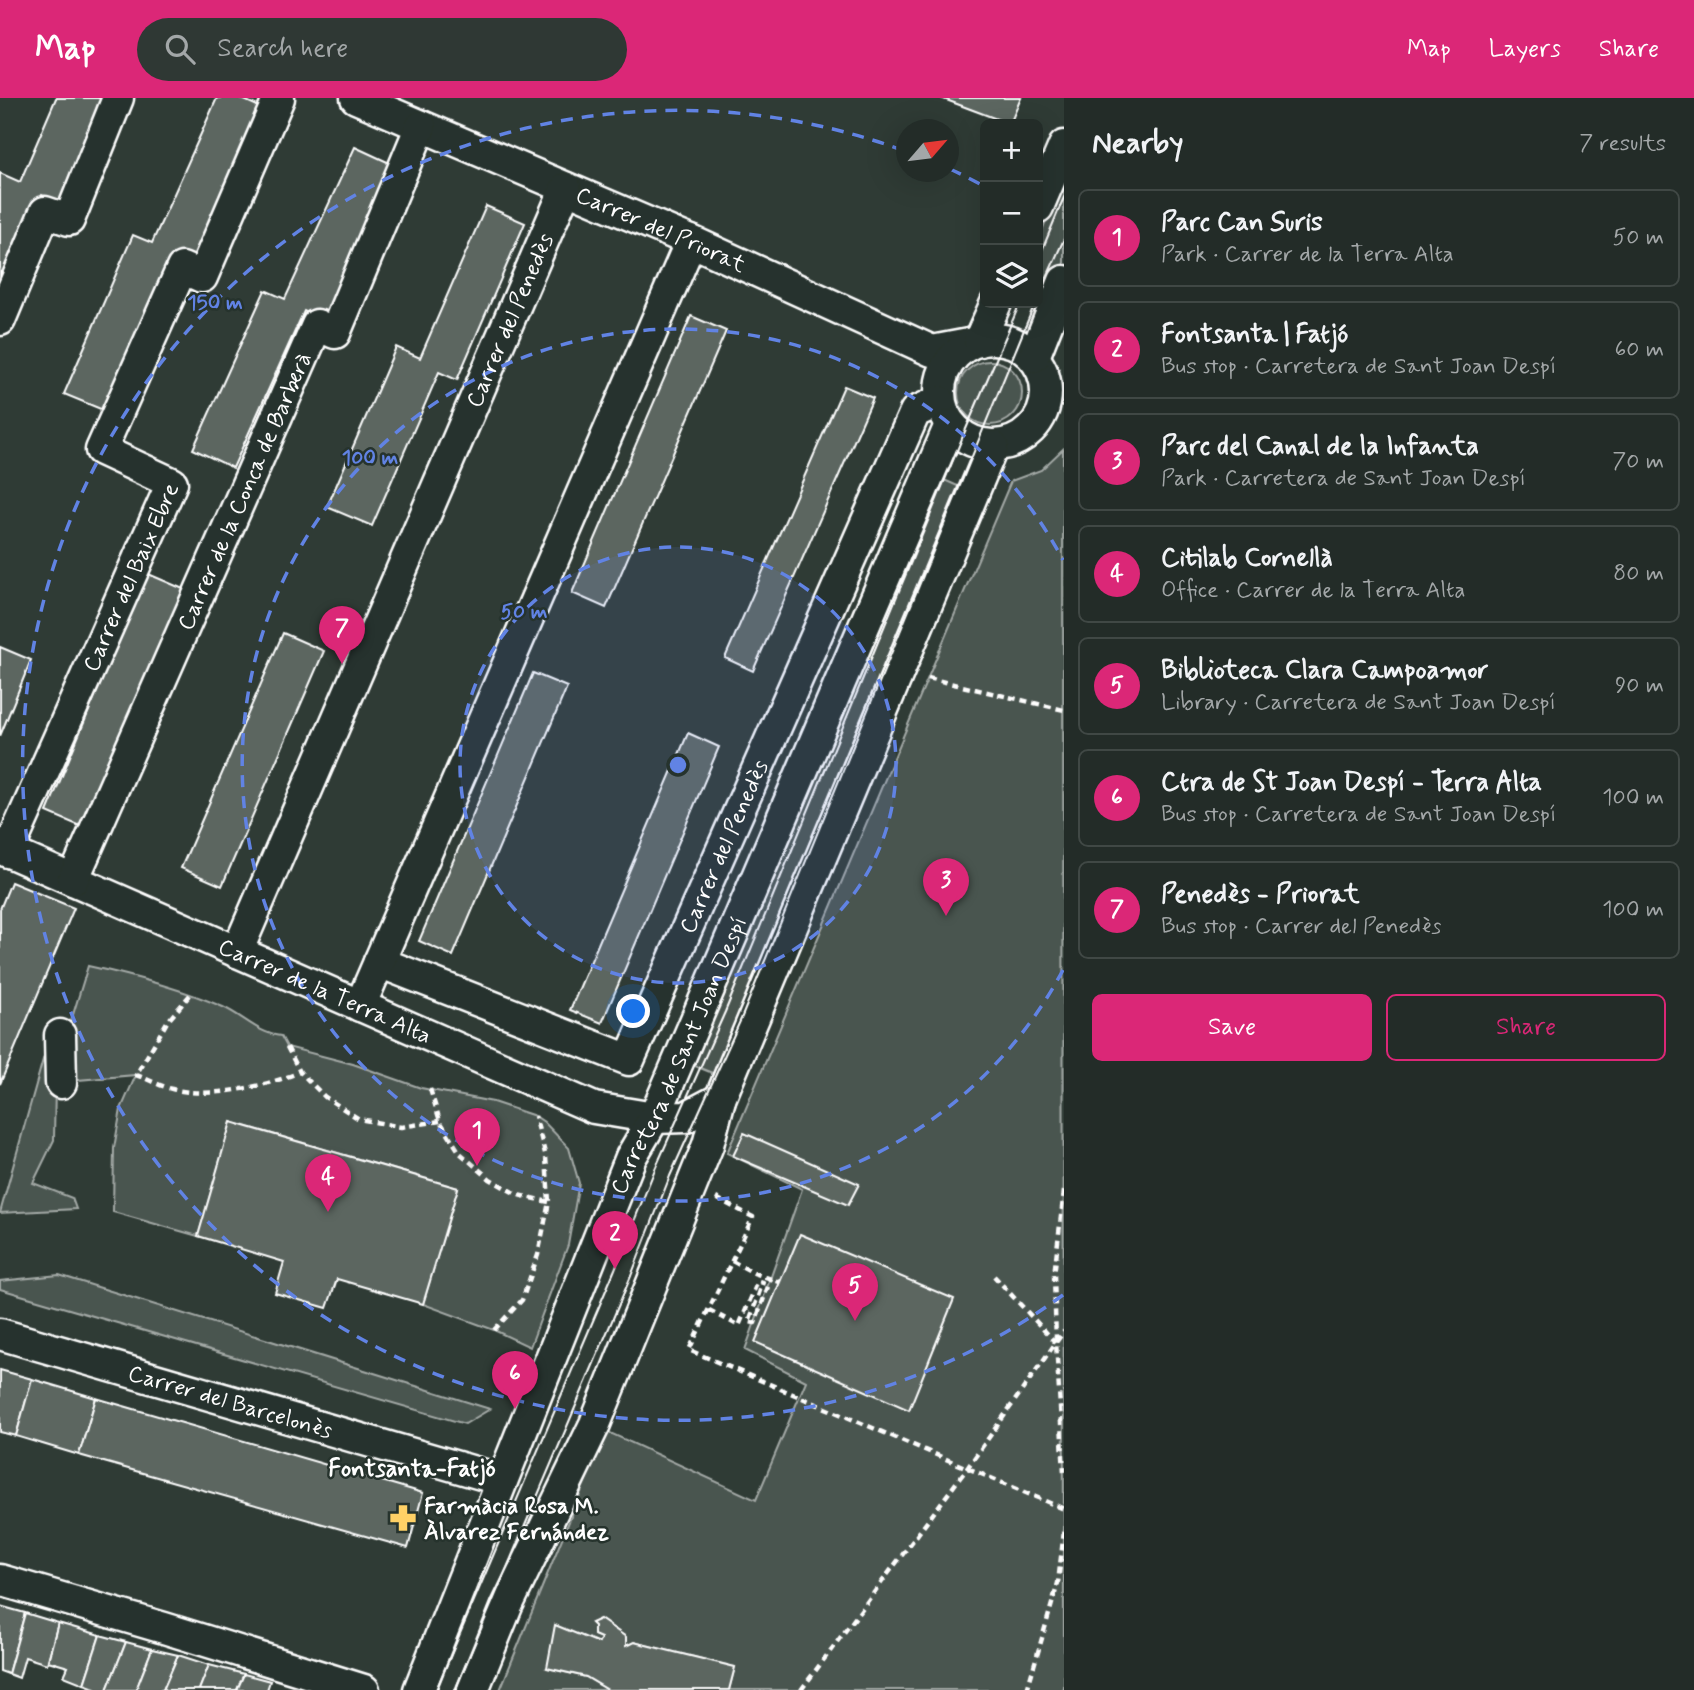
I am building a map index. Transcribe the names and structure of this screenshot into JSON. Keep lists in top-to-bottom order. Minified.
{"streets":{"street":["Carrer del Priorat","Carrer del Penedès","Carrer de la Conca de Barberà","Carrer del Baix Ebre","Carrer de la Terra Alta","Carretera de Sant Joan Despí","Carrer del Barcelonès"]},"crossings":[["Carrer del Priorat","Carrer del Penedès"],["Carrer del Priorat","Carrer de la Conca de Barberà"],["Carrer del Priorat","Carretera de Sant Joan Despí"],["Carrer del Penedès","Carrer de la Terra Alta"],["Carrer del Penedès","Carretera de Sant Joan Despí"],["Carrer de la Conca de Barberà","Carrer de la Terra Alta"],["Carrer del Baix Ebre","Carrer de la Terra Alta"],["Carrer de la Terra Alta","Carretera de Sant Joan Despí"],["Carretera de Sant Joan Despí","Carrer del Barcelonès"]],"districts":["Fontsanta-Fatjó"],"places":{"pharmacy":["Farmàcia Rosa M. Àlvarez Fernández"]},"north":"top right","page":{"header":"Map","search":"Search here","nav":["Map","Layers","Share"],"heading":["Nearby","7 results"],"map_buttons":["+","−"],"list":[{"mark":"1","name":"Parc Can Suris","note":"Park · Carrer de la Terra Alta","value":"50 m"},{"mark":"2","name":"Fontsanta | Fatjó","note":"Bus stop · Carretera de Sant Joan Despí","value":"60 m"},{"mark":"3","name":"Parc del Canal de la Infanta","note":"Park · Carretera de Sant Joan Despí","value":"70 m"},{"mark":"4","name":"Citilab Cornellà","note":"Office · Carrer de la Terra Alta","value":"80 m"},{"mark":"5","name":"Biblioteca Clara Campoamor","note":"Library · Carretera de Sant Joan Despí","value":"90 m"},{"mark":"6","name":"Ctra de St Joan Despí - Terra Alta","note":"Bus stop · Carretera de Sant Joan Despí","value":"100 m"},{"mark":"7","name":"Penedès - Priorat","note":"Bus stop · Carrer del Penedès","value":"100 m"}],"pins":["7","3","1","4","2","5","6"],"buttons":["Save","Share"]},"rings":["150 m","100 m","50 m"]}
